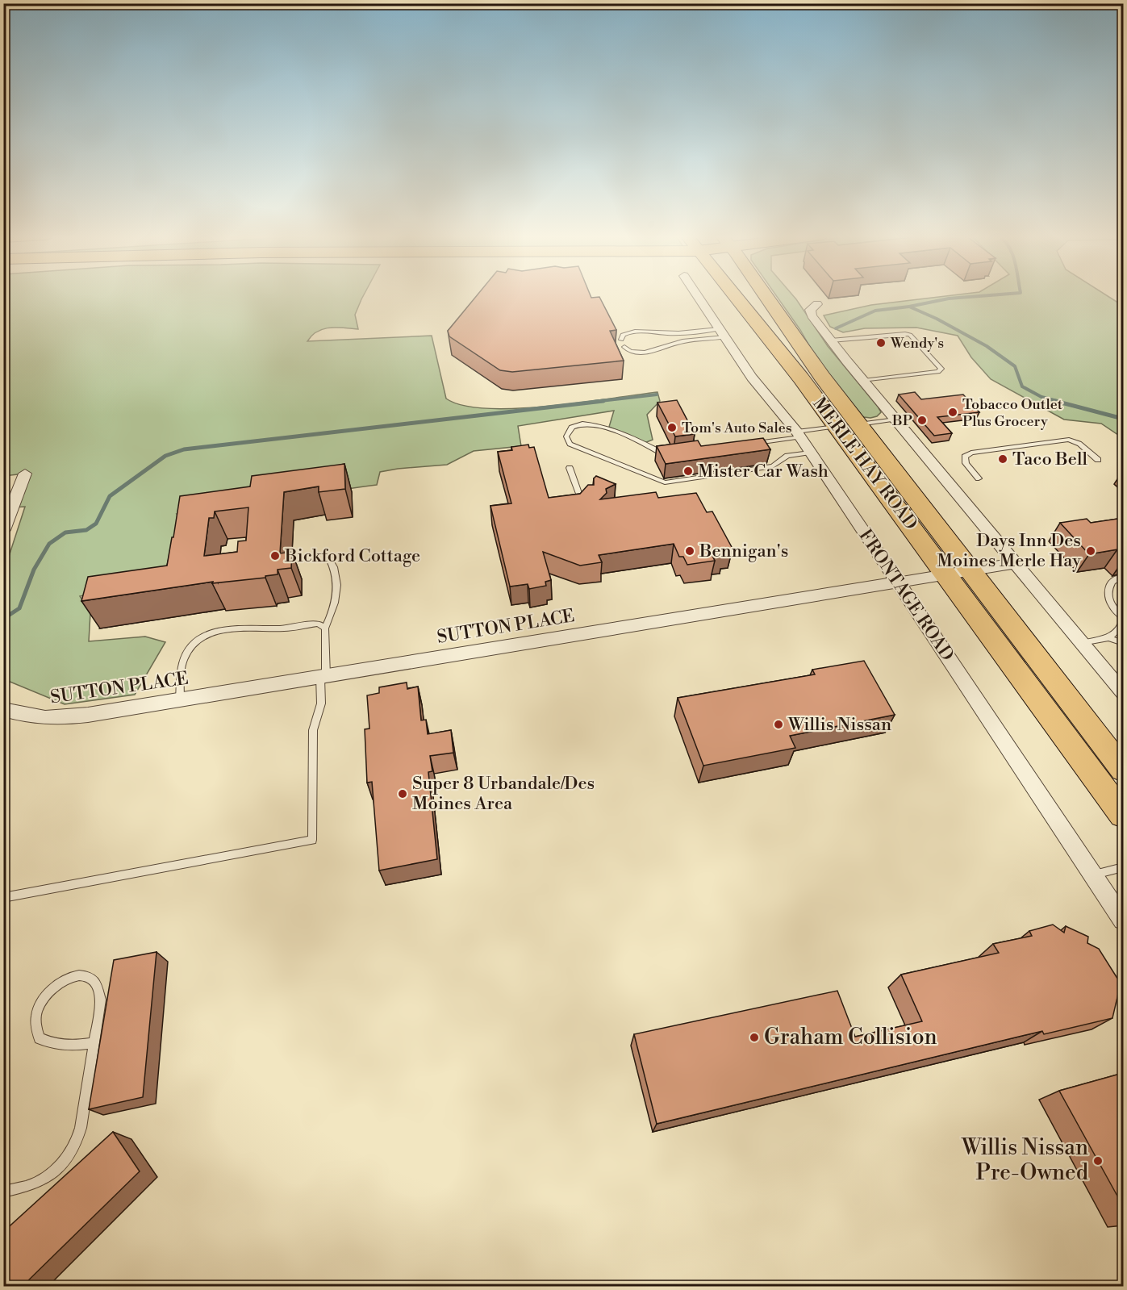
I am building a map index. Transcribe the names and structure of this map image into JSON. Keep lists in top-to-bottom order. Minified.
{"streets":{"main road":["MERLE HAY ROAD"],"street":["FRONTAGE ROAD","SUTTON PLACE"]},"crossings":[["MERLE HAY ROAD","SUTTON PLACE"],["FRONTAGE ROAD","SUTTON PLACE"]],"places":["Wendy's","Tobacco Outlet Plus Grocery","BP","Tom's Auto Sales","Taco Bell","Mister Car Wash","Bennigan's","Days Inn Des Moines Merle Hay","Bickford Cottage","Willis Nissan","Super 8 Urbandale/Des Moines Area","Graham Collision","Willis Nissan Pre-Owned"]}
